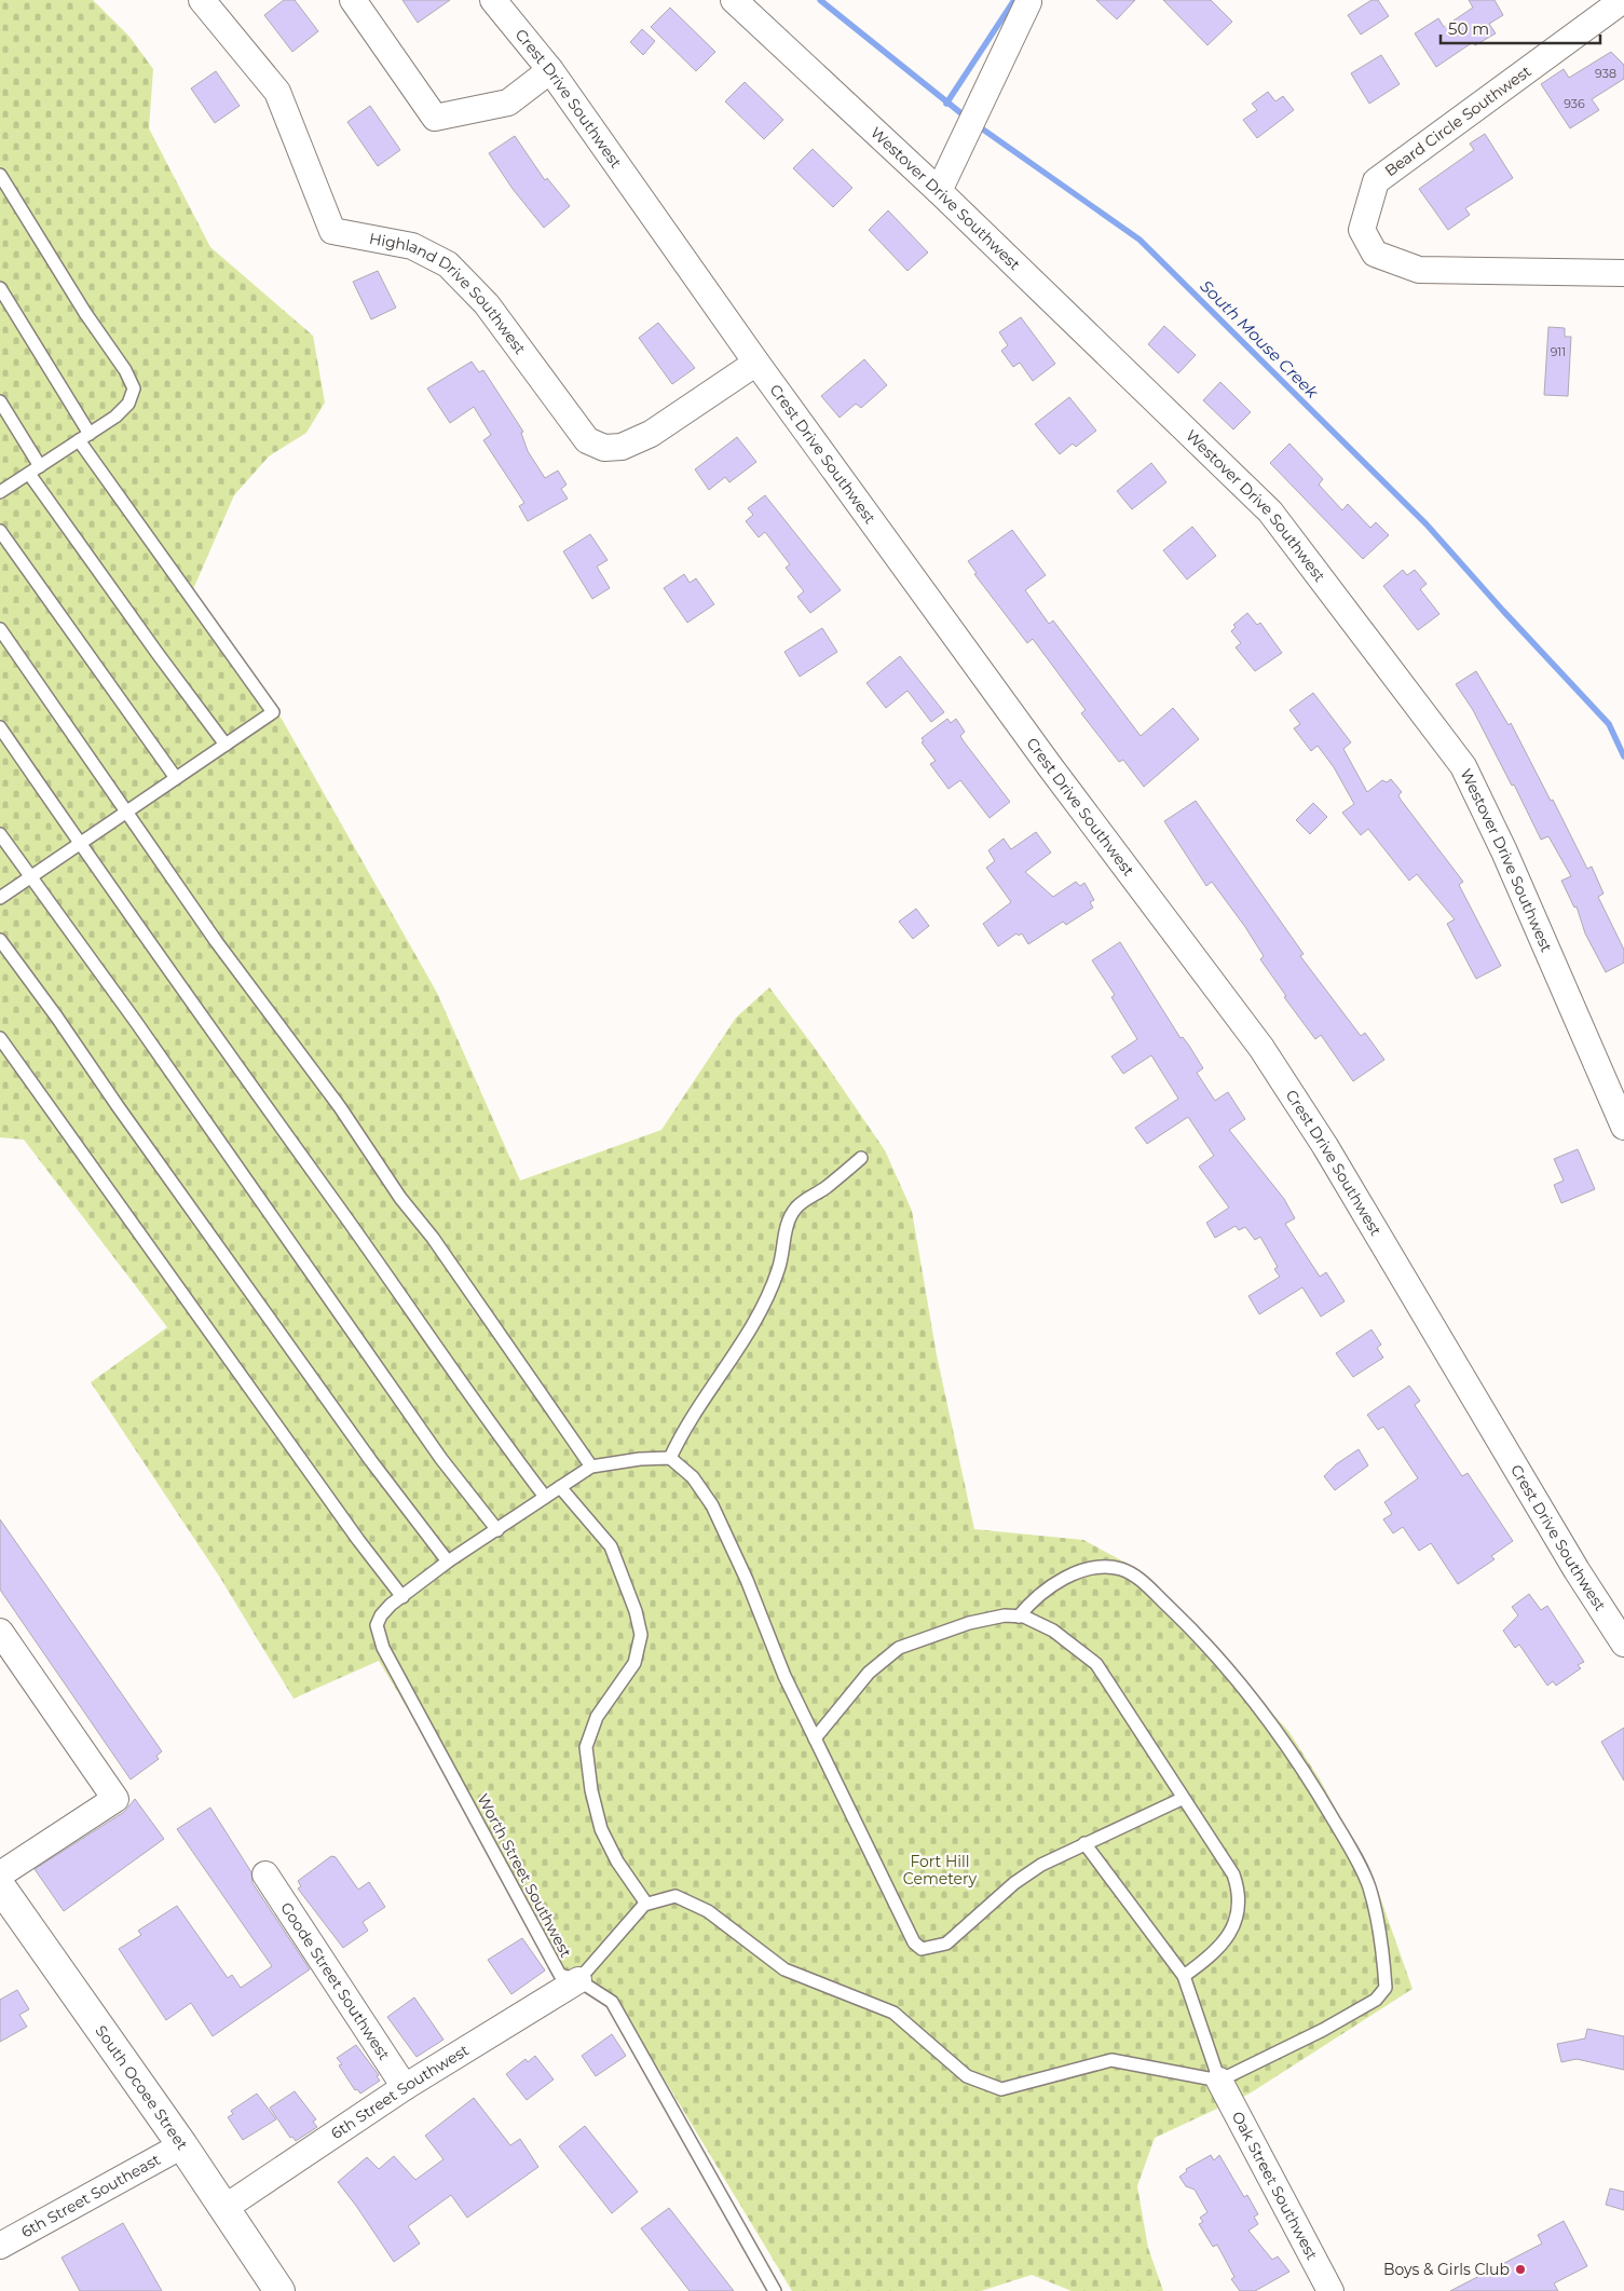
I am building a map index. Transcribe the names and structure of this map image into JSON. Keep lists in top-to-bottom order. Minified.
{"streets":{"street":["Crest Drive Southwest","Beard Circle Southwest","Westover Drive Southwest","Highland Drive Southwest","Goode Street Southwest","South Ocoee Street","6th Street Southwest","Oak Street Southwest","6th Street Southeast"],"lane":["Worth Street Southwest"]},"crossings":[["Crest Drive Southwest","Highland Drive Southwest"],["Worth Street Southwest","6th Street Southwest"],["Goode Street Southwest","6th Street Southwest"],["South Ocoee Street","6th Street Southwest"],["South Ocoee Street","6th Street Southeast"]],"water":["South Mouse Creek"],"parks":["Fort Hill Cemetery"],"places":["Boys & Girls Club"],"house_numbers":["938","936","911"],"scale_bar":"50 m"}
